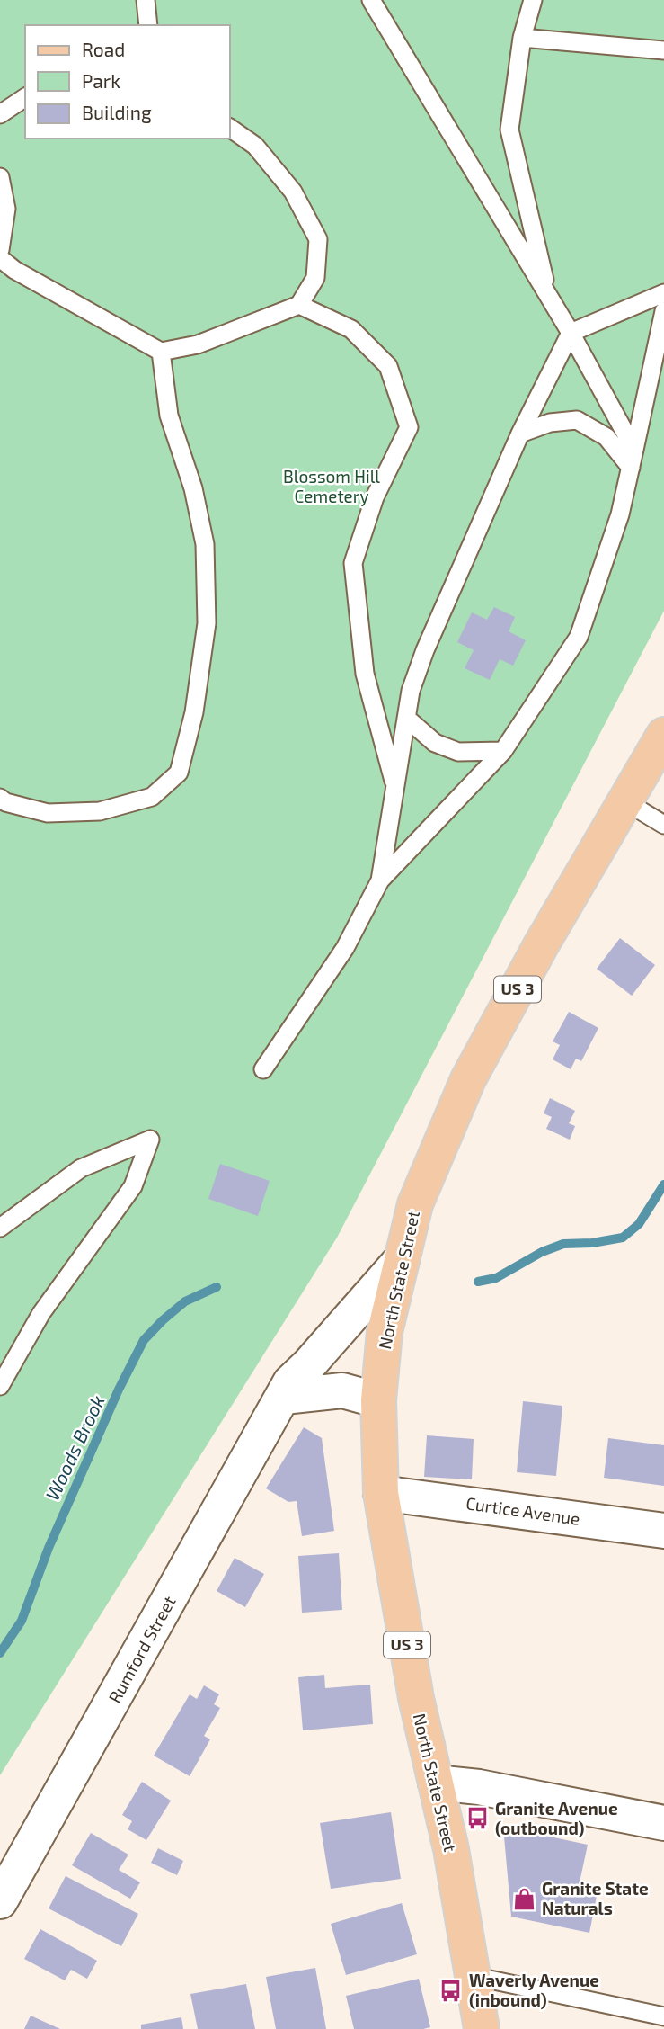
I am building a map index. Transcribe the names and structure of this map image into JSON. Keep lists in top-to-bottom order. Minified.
{"streets":{"main road":["US 3","North State Street"],"street":["Curtice Avenue","Rumford Street"]},"crossings":[["North State Street","Curtice Avenue"],["North State Street","Rumford Street"]],"water":["Woods Brook"],"parks":["Blossom Hill Cemetery"],"places":{"bus stop":["Granite Avenue (outbound)","Waverly Avenue (inbound)"],"shop":["Granite State Naturals"]},"legend":["Road","Park","Building"]}
